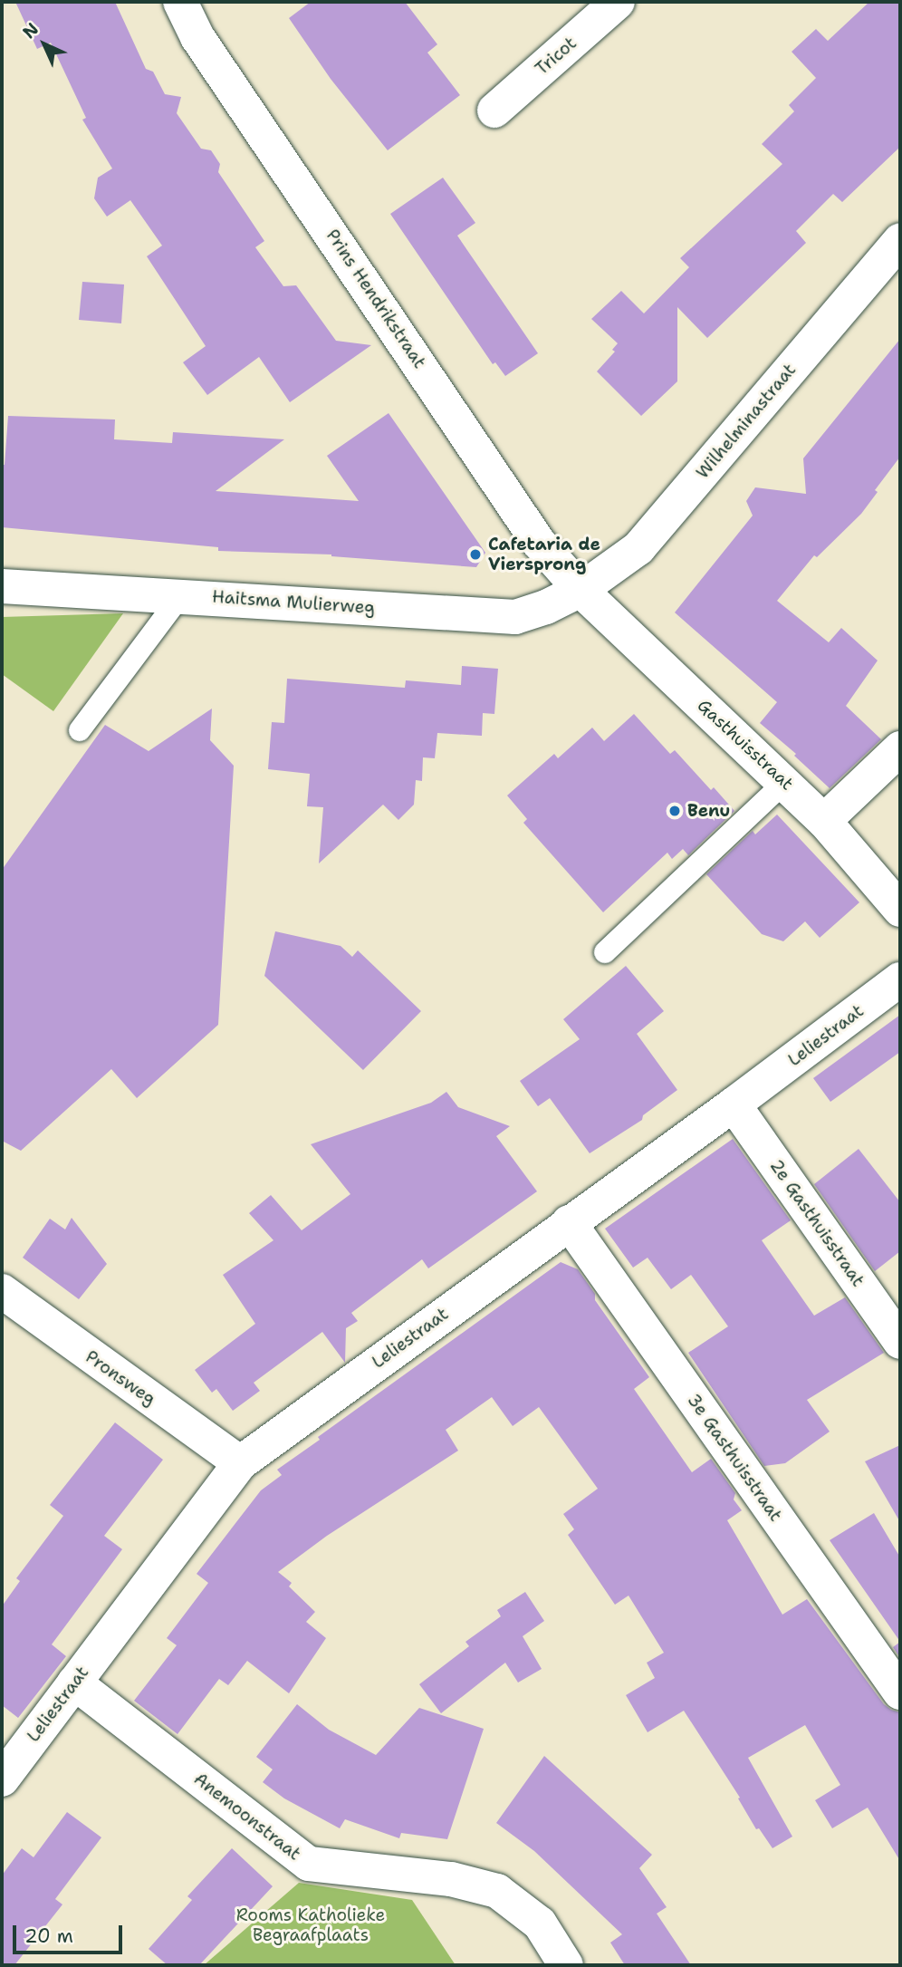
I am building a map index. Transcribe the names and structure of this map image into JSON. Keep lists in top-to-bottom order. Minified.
{"streets":{"street":["Tricot","Prins Hendrikstraat","Wilhelminastraat","Haitsma Mulierweg","Gasthuisstraat","Leliestraat","2e Gasthuisstraat","Pronsweg","3e Gasthuisstraat","Anemoonstraat"]},"crossings":[["Prins Hendrikstraat","Wilhelminastraat"],["Prins Hendrikstraat","Haitsma Mulierweg"],["Prins Hendrikstraat","Gasthuisstraat"],["Wilhelminastraat","Haitsma Mulierweg"],["Wilhelminastraat","Gasthuisstraat"],["Haitsma Mulierweg","Gasthuisstraat"],["Leliestraat","2e Gasthuisstraat"],["Leliestraat","Pronsweg"],["Leliestraat","3e Gasthuisstraat"],["Leliestraat","Anemoonstraat"]],"parks":["Rooms Katholieke Begraafplaats"],"places":["Cafetaria de Viersprong","Benu"],"scale_bar":"20 m","north":"top left"}
